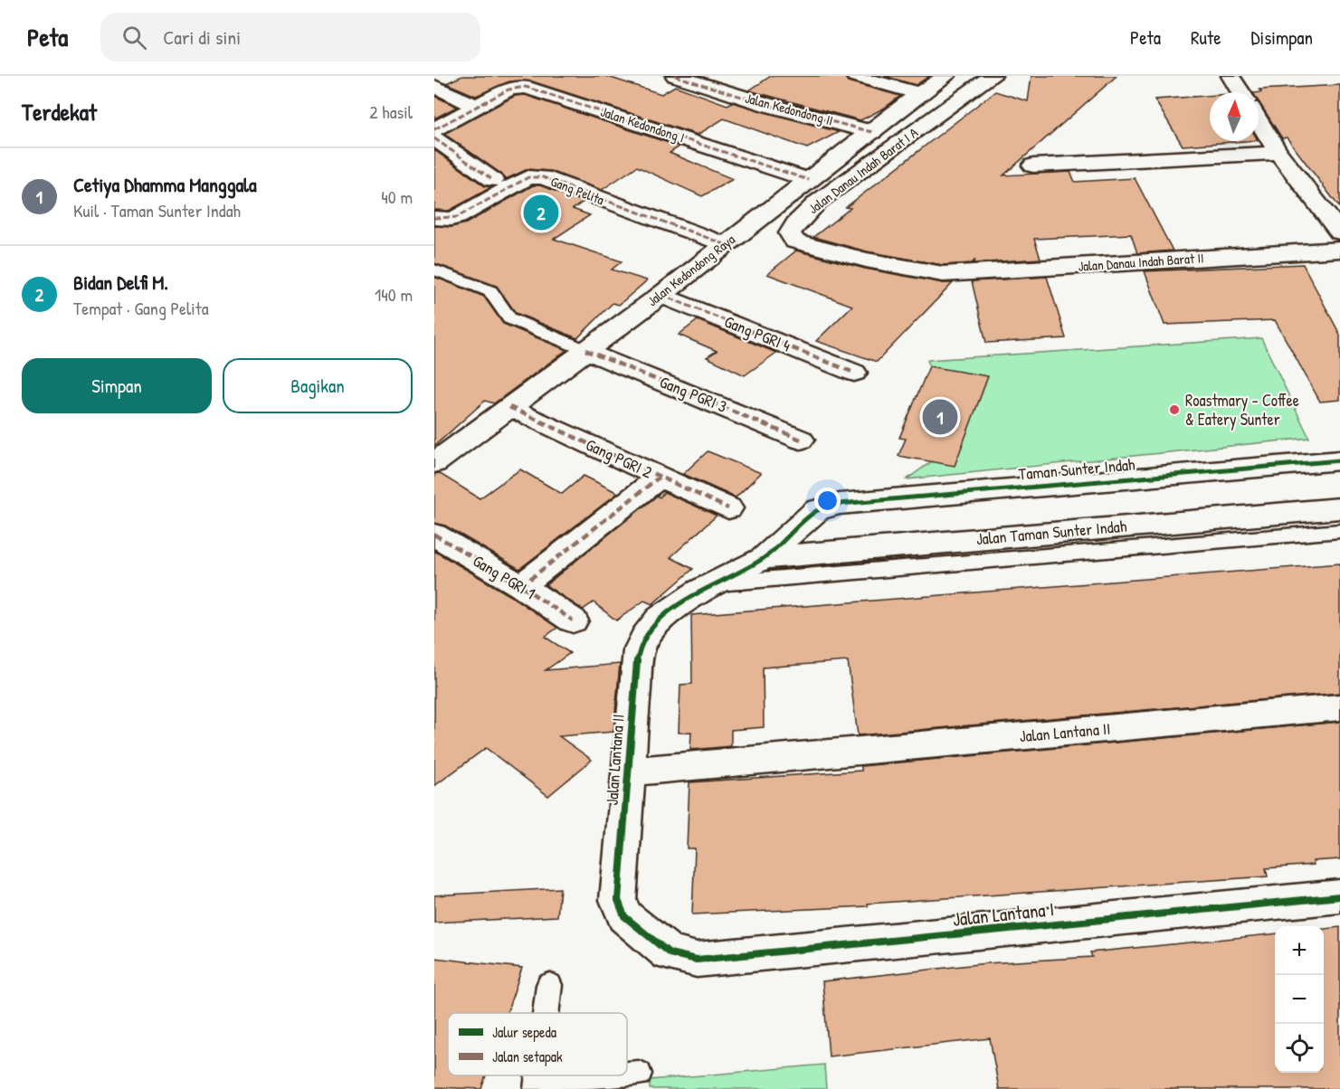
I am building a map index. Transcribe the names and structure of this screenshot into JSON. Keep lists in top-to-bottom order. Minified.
{"streets":{"street":["Jalan Kedondong II","Jalan Kedondong I","Jalan Danau Indah Barat I A","Gang Pelita","Jalan Danau Indah Barat II","Jalan Kedondong Raya","Gang PGRI 4","Gang PGRI 3","Gang PGRI 2","Taman Sunter Indah","Jalan Taman Sunter Indah","Gang PGRI 1","Jalan Lantana II","Jalan Lantana I"]},"crossings":[["Jalan Kedondong II","Jalan Kedondong Raya"],["Jalan Kedondong I","Jalan Kedondong Raya"],["Jalan Danau Indah Barat I A","Jalan Danau Indah Barat II"],["Gang Pelita","Jalan Kedondong Raya"],["Jalan Kedondong Raya","Gang PGRI 4"],["Jalan Kedondong Raya","Gang PGRI 3"],["Jalan Kedondong Raya","Gang PGRI 2"],["Taman Sunter Indah","Jalan Taman Sunter Indah"],["Jalan Taman Sunter Indah","Jalan Lantana II"],["Jalan Lantana II","Jalan Lantana I"]],"places":["Roastmary - Coffee & Eatery Sunter"],"legend":["Jalur sepeda","Jalan setapak"],"north":"top","page":{"header":"Peta","search":"Cari di sini","nav":["Peta","Rute","Disimpan"],"heading":["Terdekat","2 hasil"],"list":[{"mark":"1","name":"Cetiya Dhamma Manggala","note":"Kuil · Taman Sunter Indah","value":"40 m"},{"mark":"2","name":"Bidan Delfi M.","note":"Tempat · Gang Pelita","value":"140 m"}],"pins":["2","1"],"buttons":["Simpan","Bagikan"],"map_buttons":["+","−"]}}
